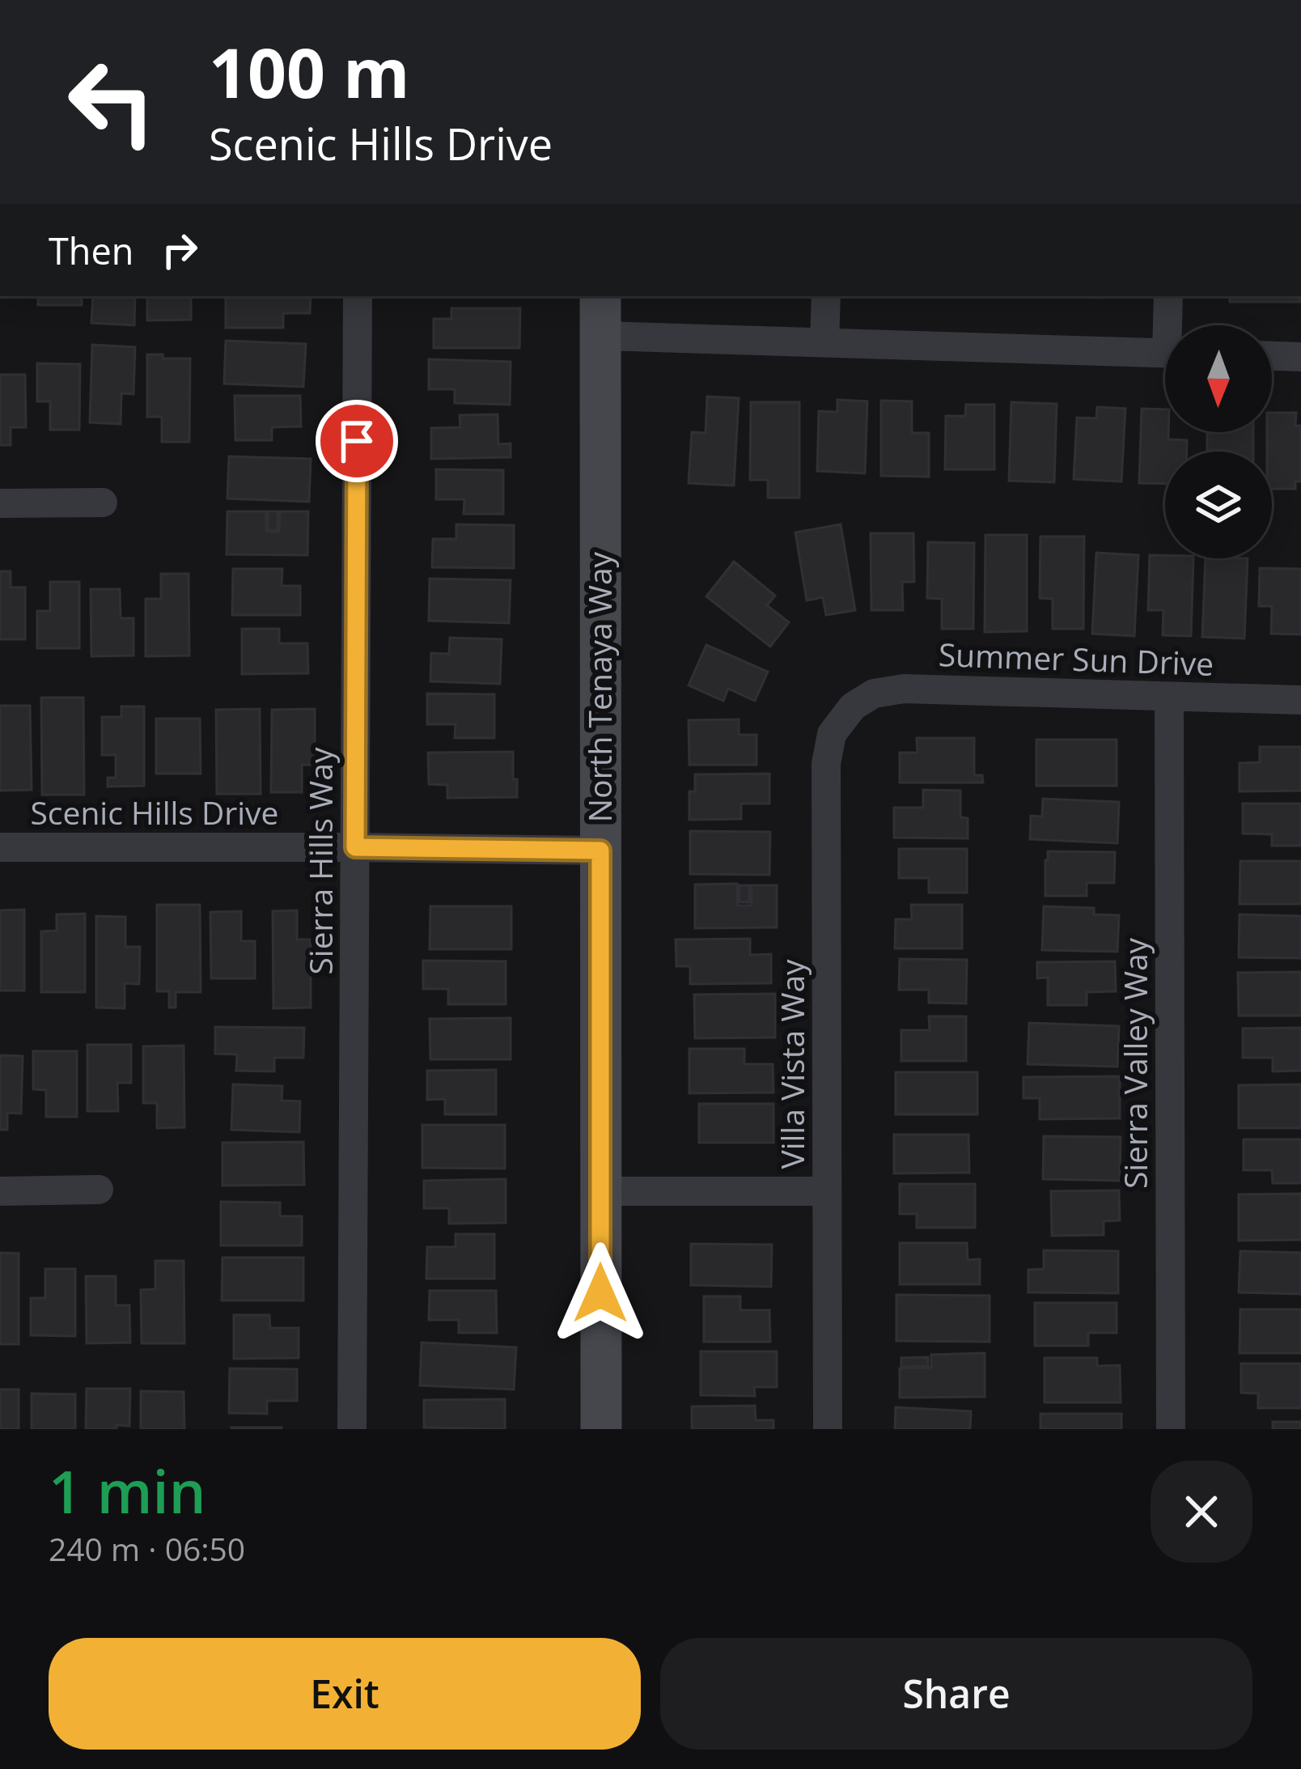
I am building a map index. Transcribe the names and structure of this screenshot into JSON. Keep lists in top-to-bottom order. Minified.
{"streets":{"main road":["North Tenaya Way"],"street":["Summer Sun Drive","Scenic Hills Drive","Sierra Hills Way","Sierra Valley Way","Villa Vista Way"]},"crossings":[["Summer Sun Drive","Sierra Valley Way"],["Summer Sun Drive","Villa Vista Way"],["North Tenaya Way","Scenic Hills Drive"],["Scenic Hills Drive","Sierra Hills Way"]],"north":"bottom","page":{"turn":["100 m","Scenic Hills Drive"],"then":"Then","heading":["1 min","240 m · 06:50"],"buttons":["Exit","Share"]}}
